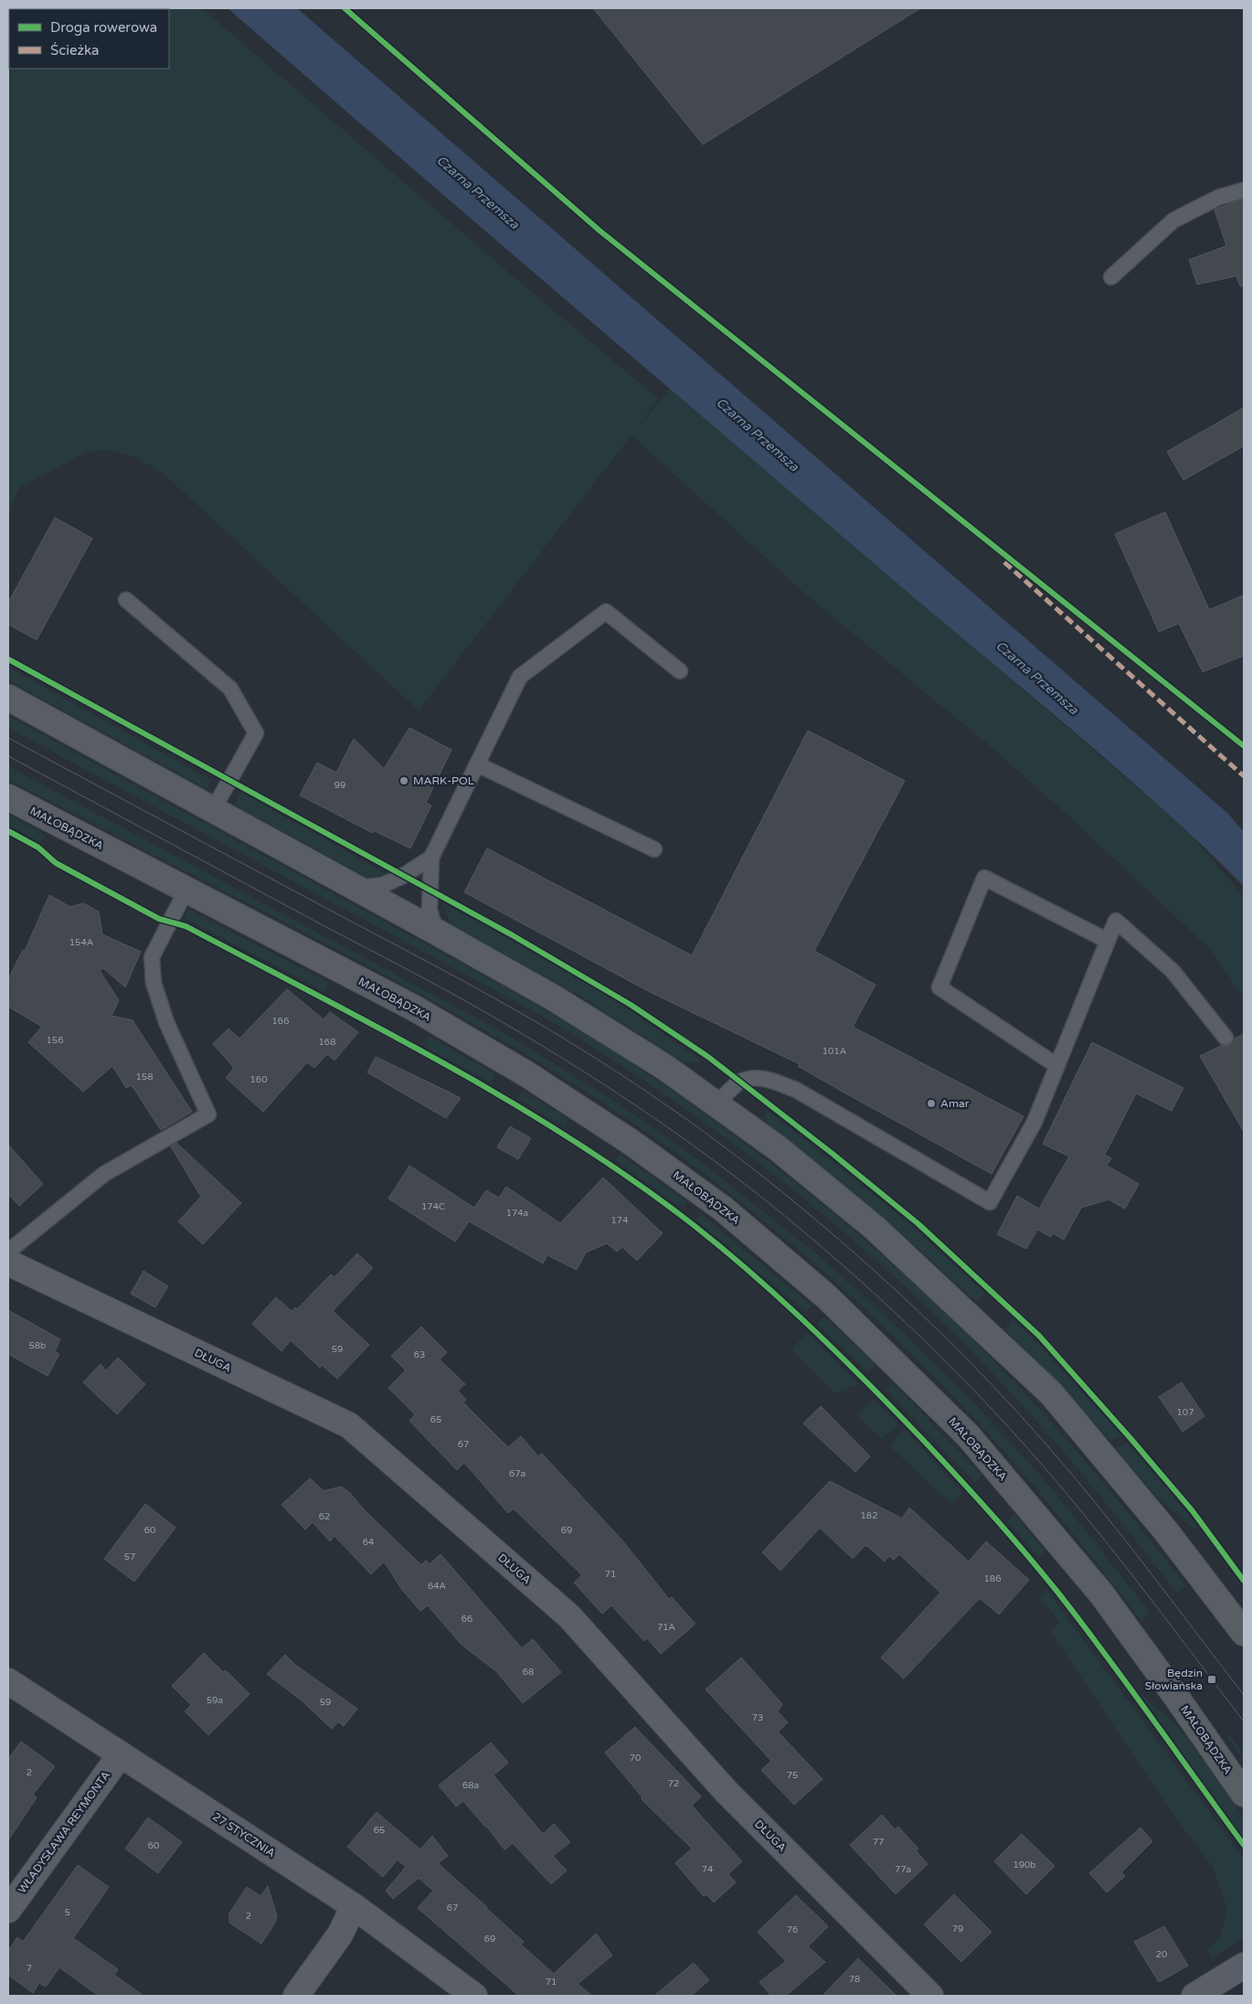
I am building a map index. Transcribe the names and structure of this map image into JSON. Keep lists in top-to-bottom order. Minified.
{"streets":{"street":["MAŁOBĄDZKA","DŁUGA","WŁADYSŁAWA REYMONTA","27 STYCZNIA"]},"crossings":[["WŁADYSŁAWA REYMONTA","27 STYCZNIA"]],"water":["Czarna Przemsza"],"places":{"other":["MARK-POL","Amar"],"transit":["Będzin Słowiańska"]},"house_numbers":["99","154A","166","156","168","101A","158","160","174C","174a","174","58b","59","63","107","65","67","67a","182","62","60","69","64","57","71","186","64A","66","71A","68","59a","59","73","70","2","75","72","68a","65","77","60","190b","74","77a","67","5","2","79","76","69","20","7","78","71"],"legend":["Droga rowerowa","Ścieżka"]}
